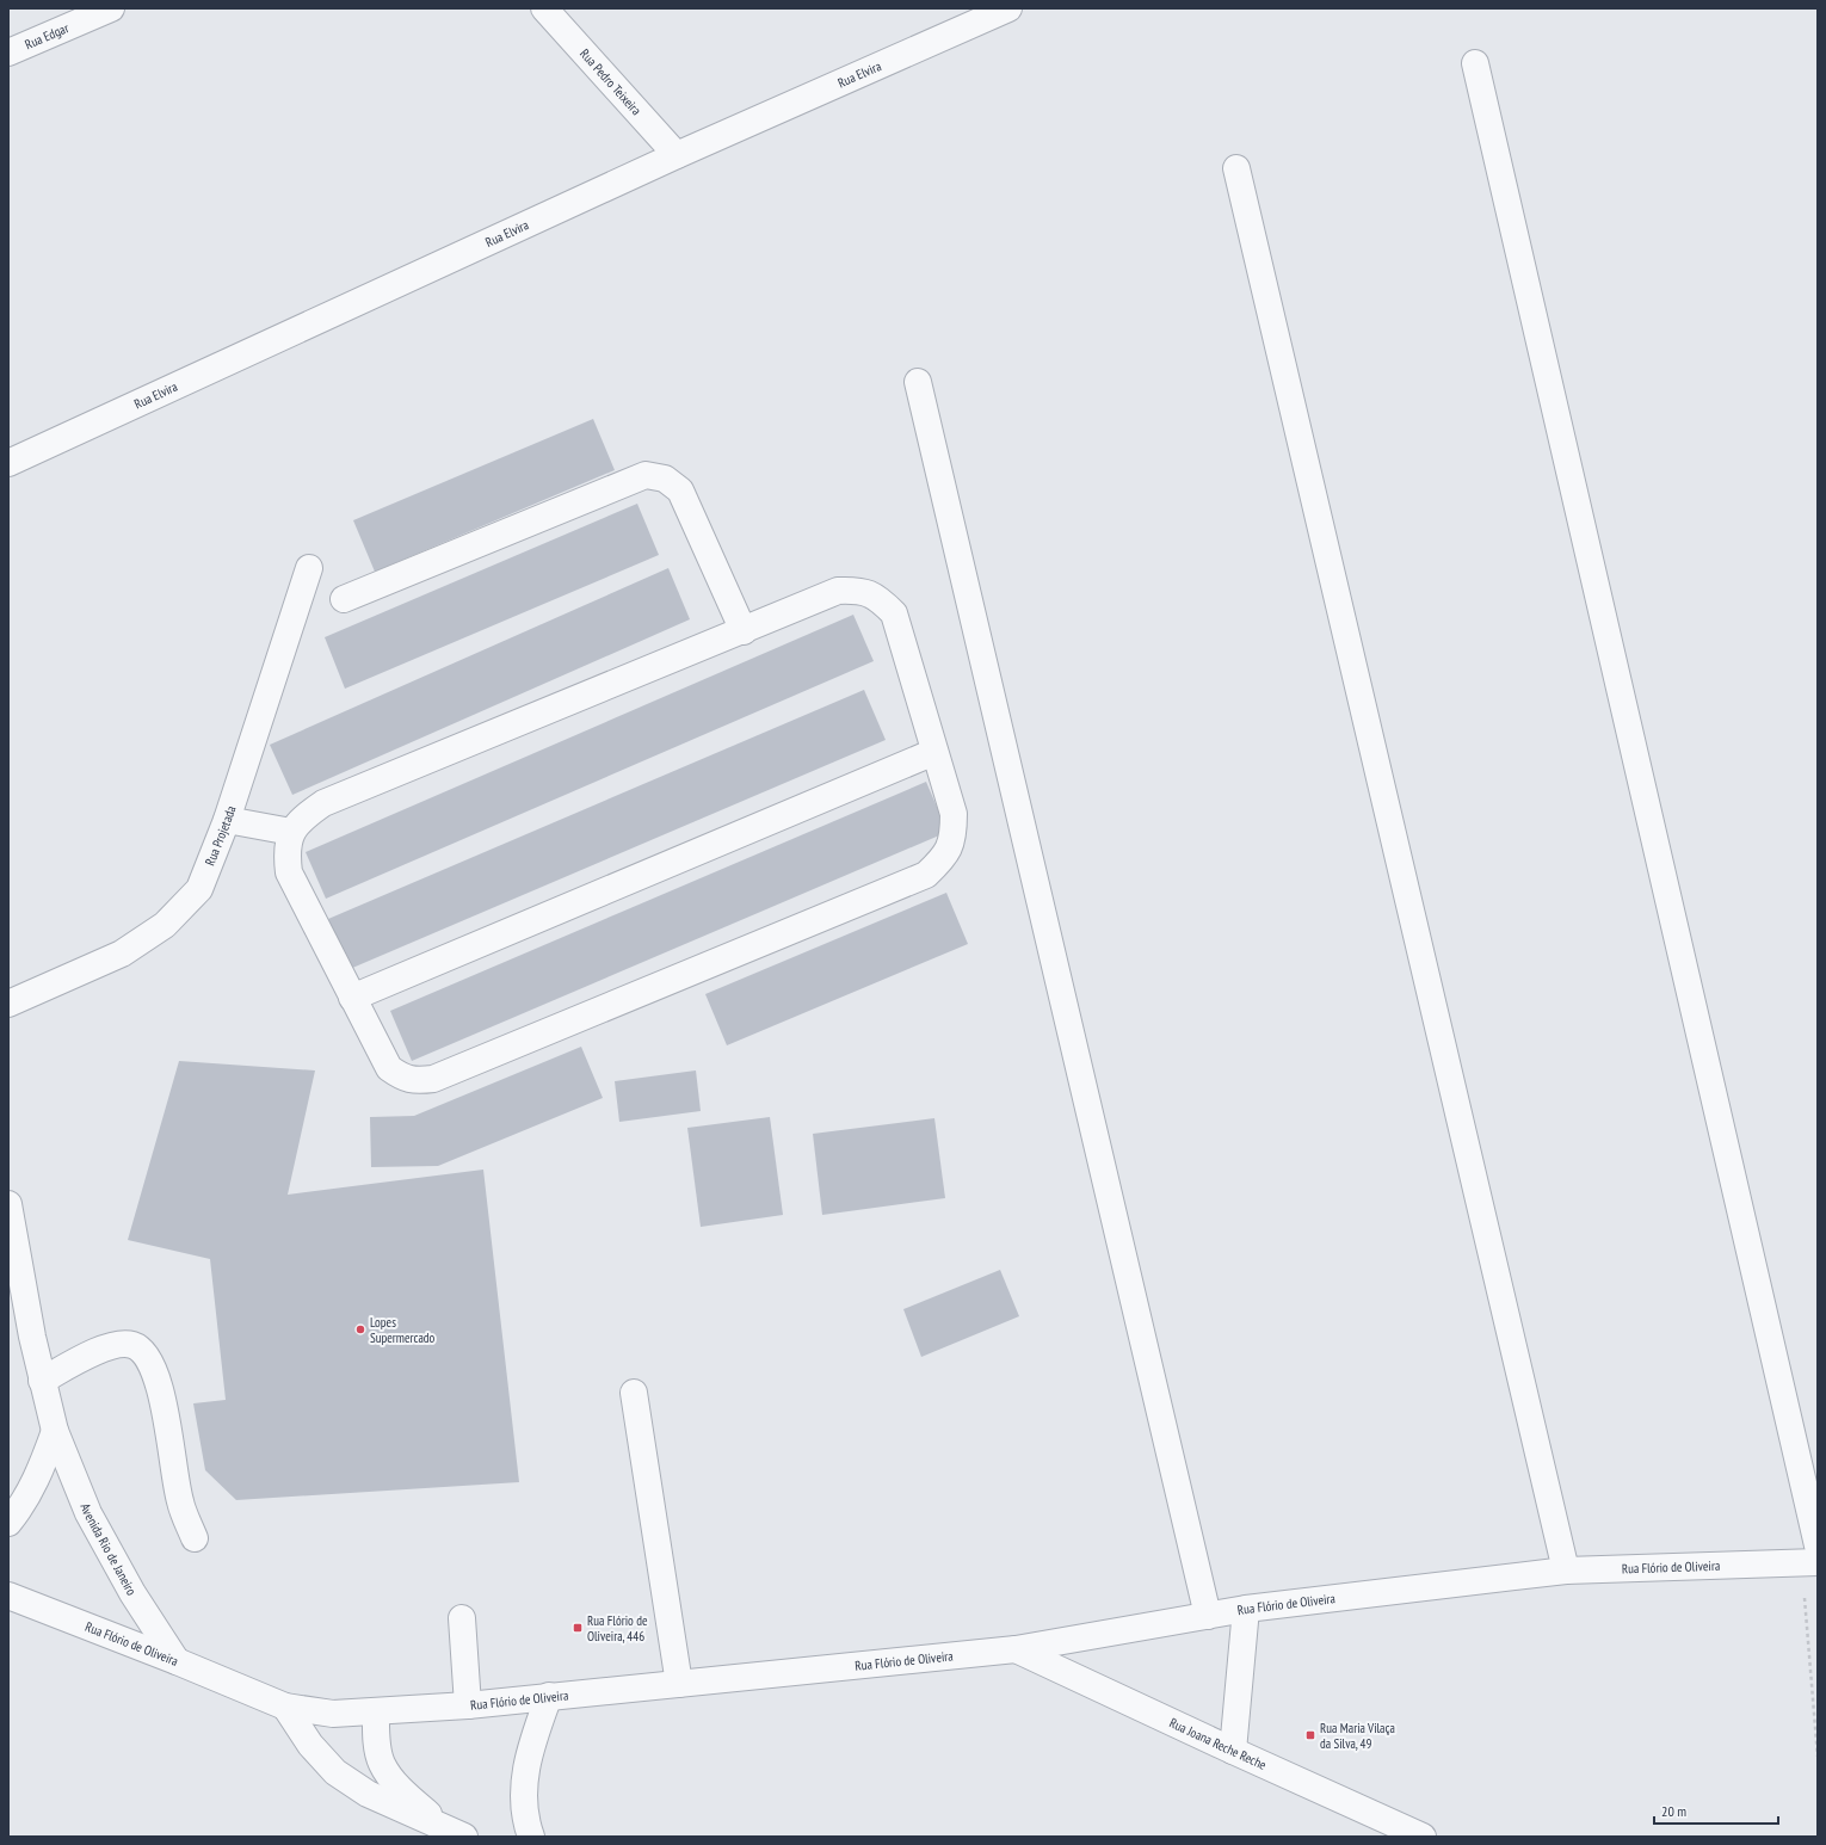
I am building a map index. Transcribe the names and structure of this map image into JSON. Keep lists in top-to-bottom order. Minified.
{"streets":{"street":["Rua Edgar","Rua Elvira","Rua Pedro Teixeira","Rua Projetada","Avenida Rio de Janeiro","Rua Flório de Oliveira","Rua Joana Reche Reche"]},"crossings":[["Rua Elvira","Rua Pedro Teixeira"],["Avenida Rio de Janeiro","Rua Flório de Oliveira"],["Rua Flório de Oliveira","Rua Joana Reche Reche"]],"places":{"other":["Lopes Supermercado"],"transit":["Rua Flório de Oliveira, 446","Rua Maria Vilaça da Silva, 49"]},"scale_bar":"20 m"}
